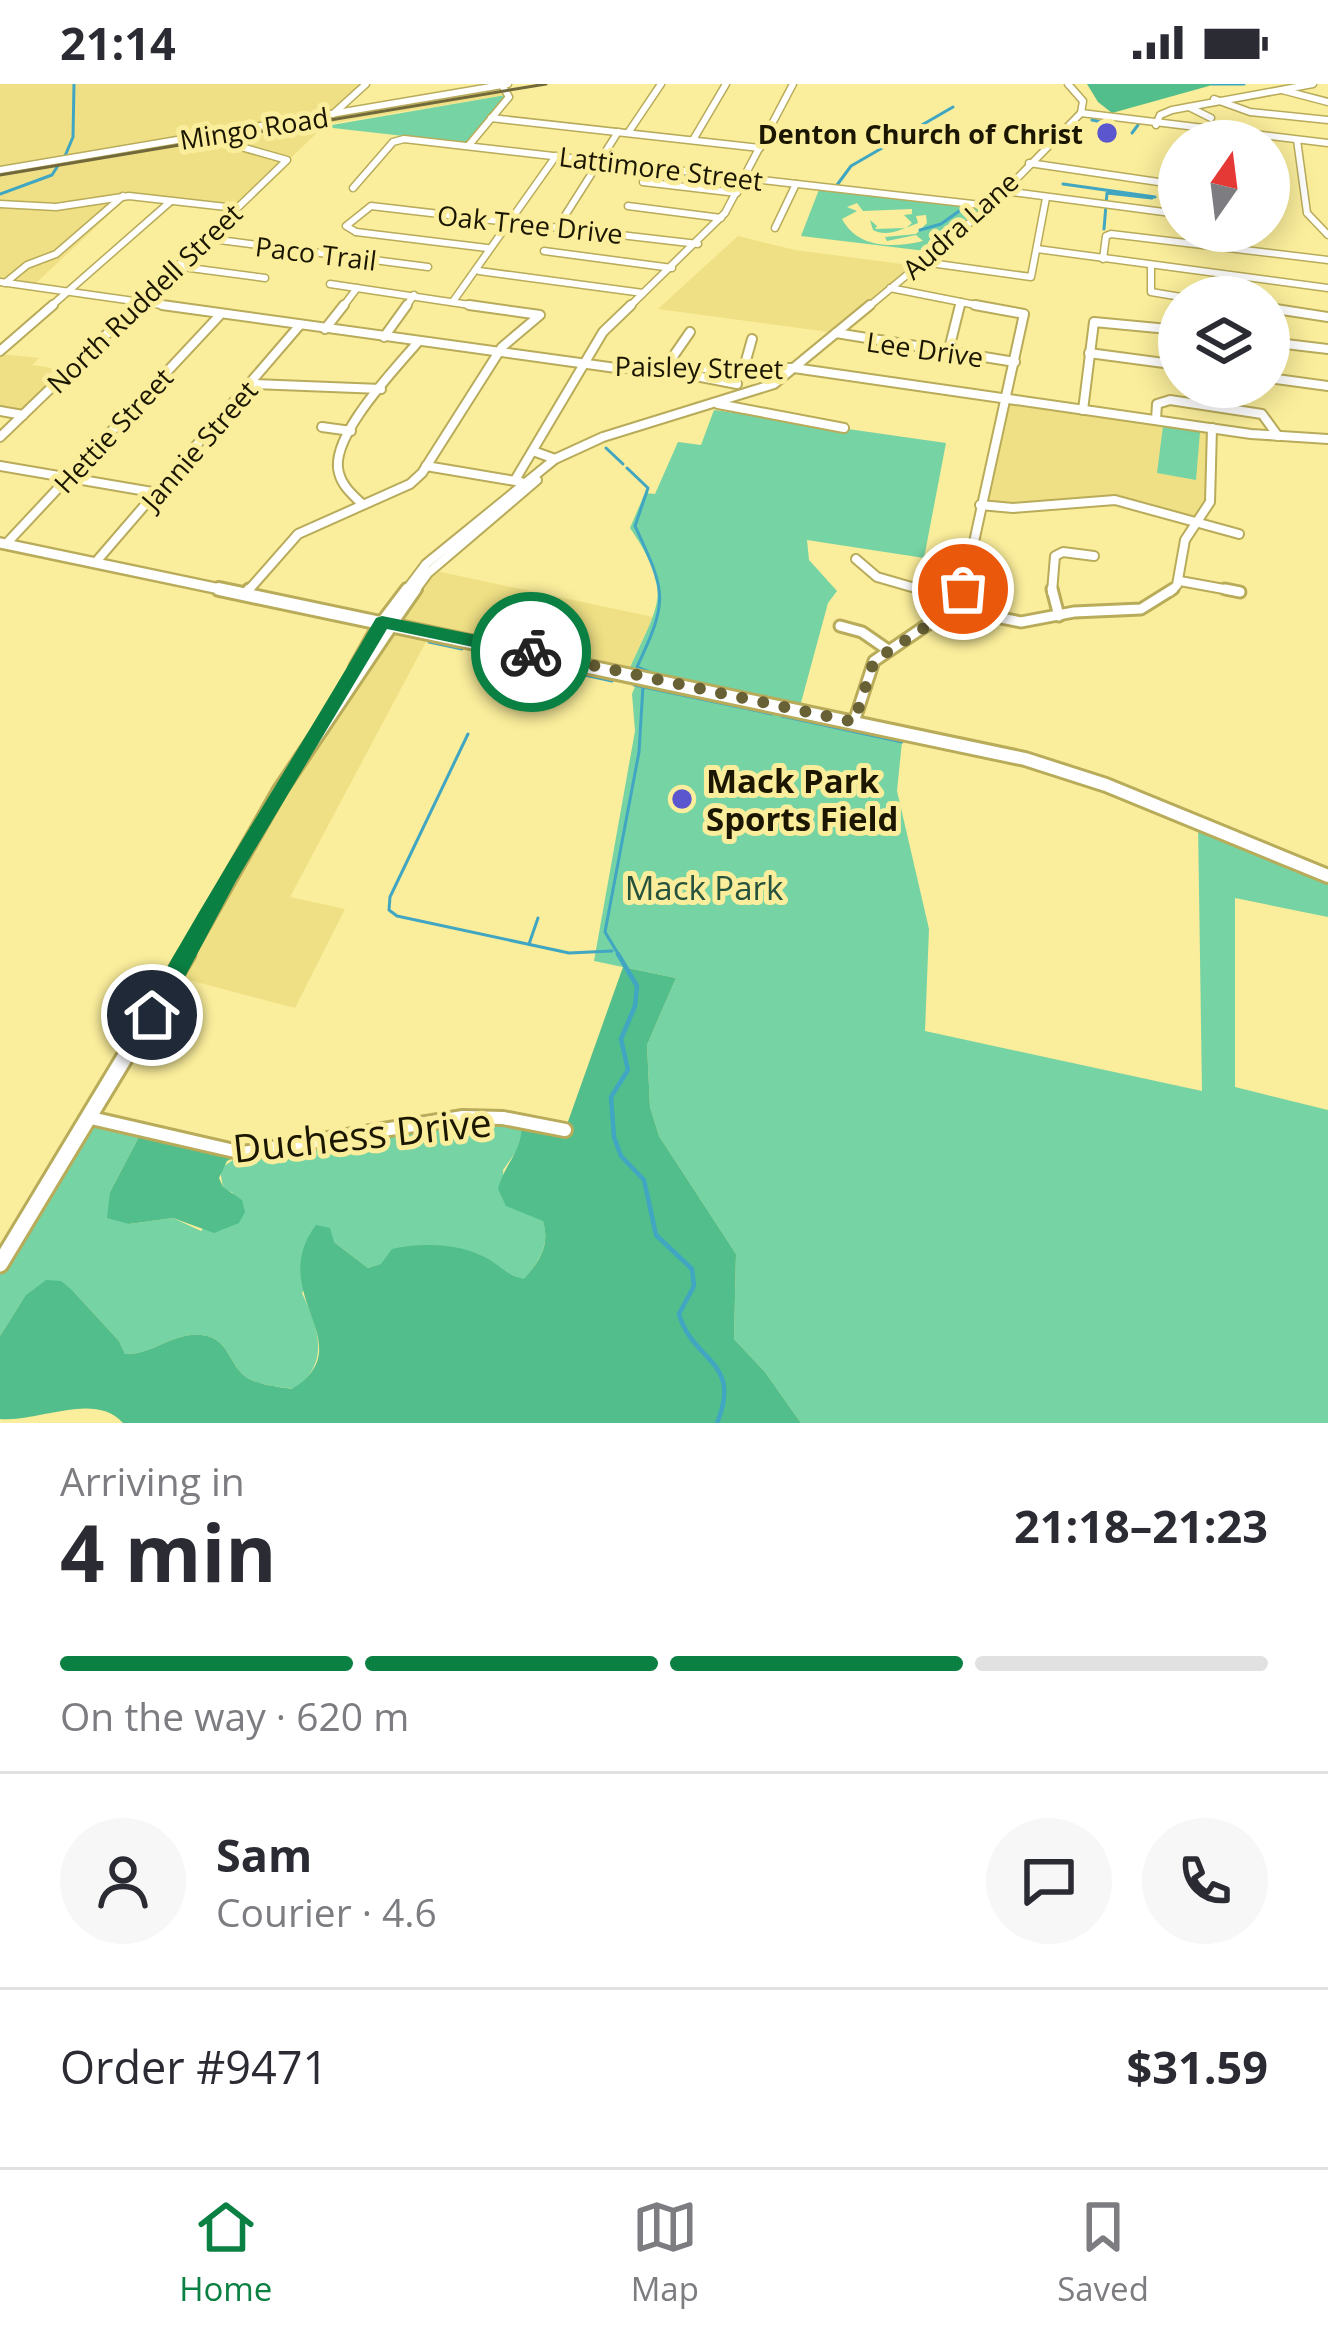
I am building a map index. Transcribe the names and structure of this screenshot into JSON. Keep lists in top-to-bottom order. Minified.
{"streets":{"street":["Mingo Road","Lattimore Street","Oak Tree Drive","Audra Lane","Paco Trail","North Ruddell Street","Lee Drive","Paisley Street","Hettie Street","Jannie Street","Duchess Drive"]},"crossings":[["Mingo Road","North Ruddell Street"],["Lattimore Street","Audra Lane"],["Audra Lane","Lee Drive"],["Audra Lane","Paisley Street"],["Paco Trail","North Ruddell Street"],["North Ruddell Street","Paisley Street"],["Paisley Street","Hettie Street"],["Paisley Street","Jannie Street"]],"parks":["Mack Park"],"places":["Denton Church of Christ","Mack Park Sports Field"],"north":"top","page":{"status":"21:14","heading":["4 min","Arriving in","21:18–21:23"],"panel":["Sam","Courier · 4.6","Order #9471","$31.59"],"bar":"On the way · 620 m","tabs":["Home","Map","Saved"]}}
